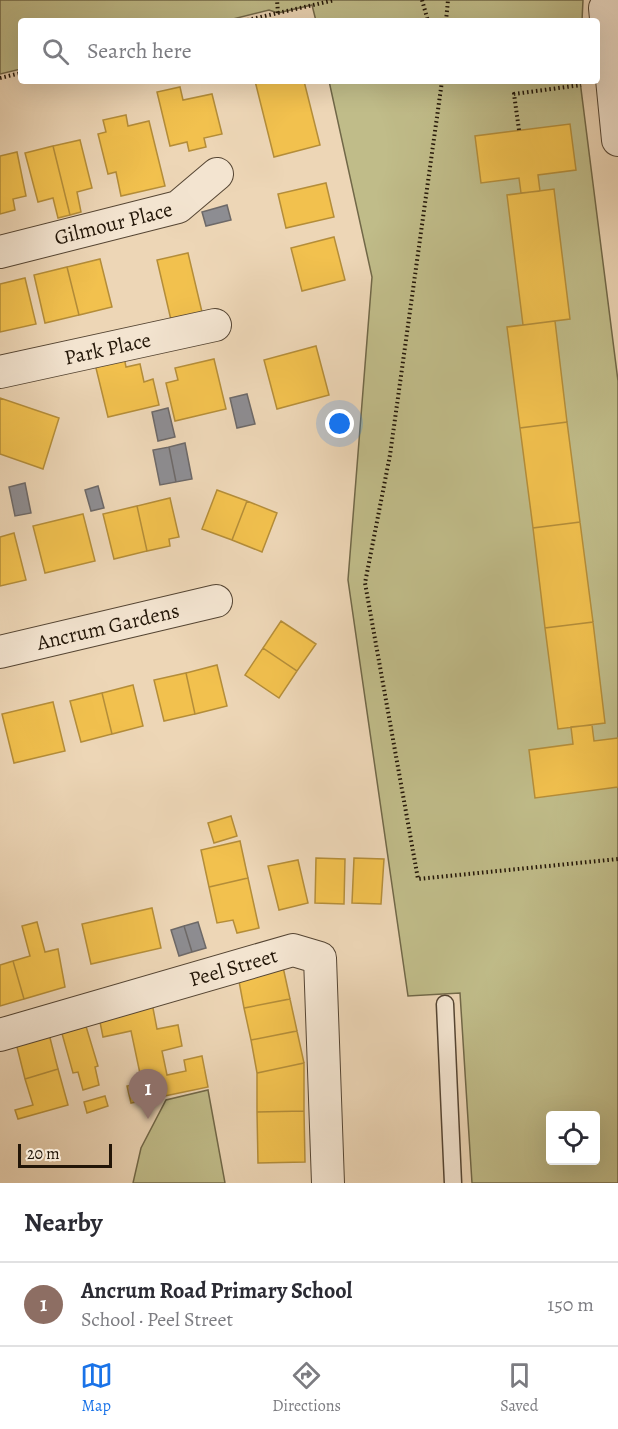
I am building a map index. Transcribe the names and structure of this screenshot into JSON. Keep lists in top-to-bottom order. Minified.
{"streets":{"street":["Gilmour Place","Park Place","Ancrum Gardens","Peel Street"]},"scale_bar":"20 m","page":{"search":"Search here","pins":"1","scale":"20 m","heading":"Nearby","list":[{"mark":"1","name":"Ancrum Road Primary School","note":"School · Peel Street","value":"150 m"}],"nav":["Map","Directions","Saved"]}}
